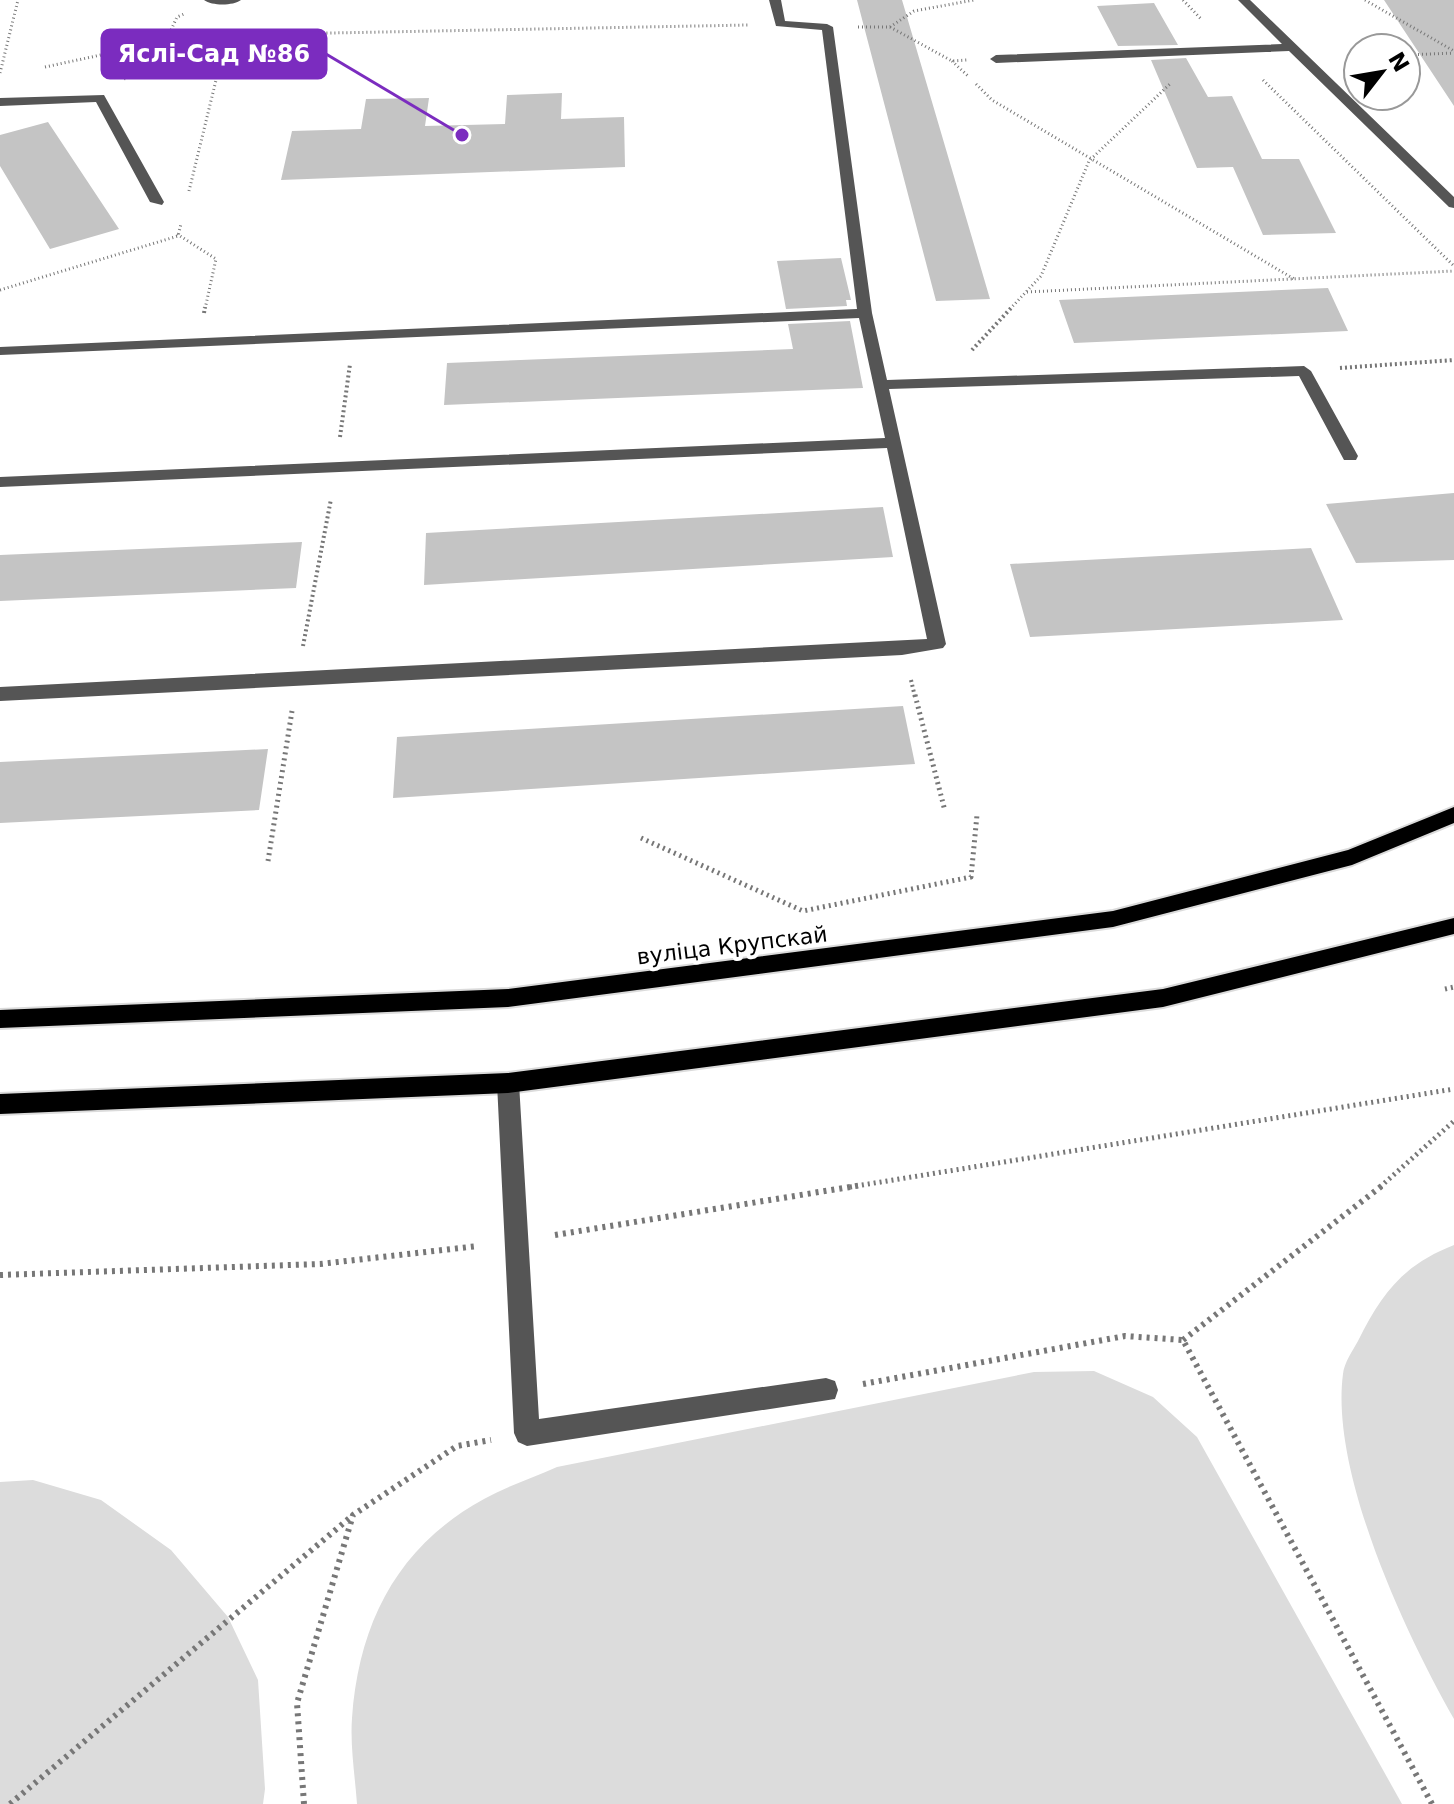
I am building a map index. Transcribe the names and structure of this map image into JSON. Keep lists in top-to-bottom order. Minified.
{"streets":{"main road":["вуліца Крупскай"]},"places":["Яслі-Сад №86"],"north":"top right"}
